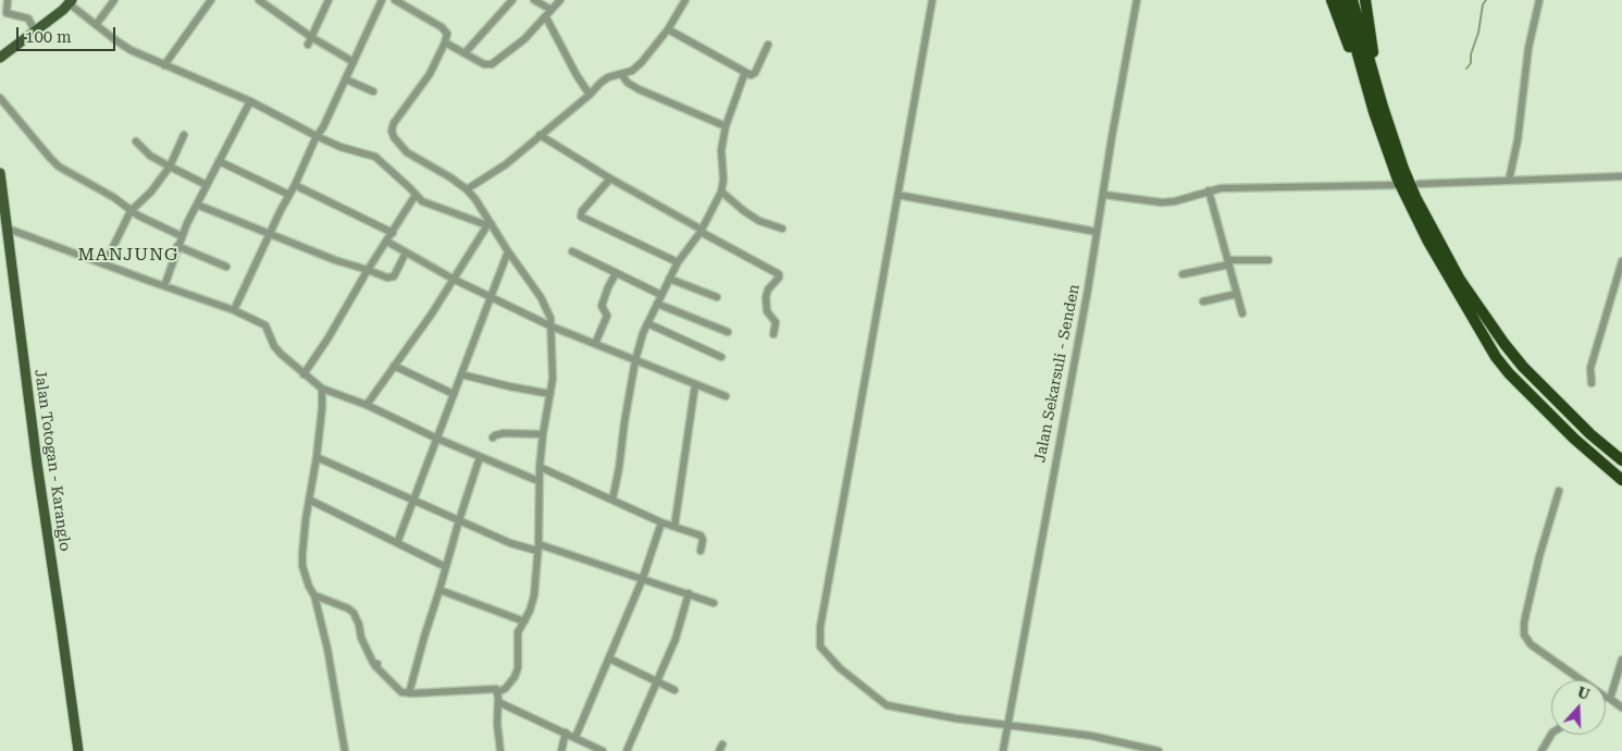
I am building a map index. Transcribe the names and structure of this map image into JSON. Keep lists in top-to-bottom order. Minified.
{"streets":{"main road":["Jalan Totogan - Karanglo"],"street":["Jalan Sekarsuli - Senden"]},"districts":["MANJUNG"],"scale_bar":"100 m","north":"top"}
